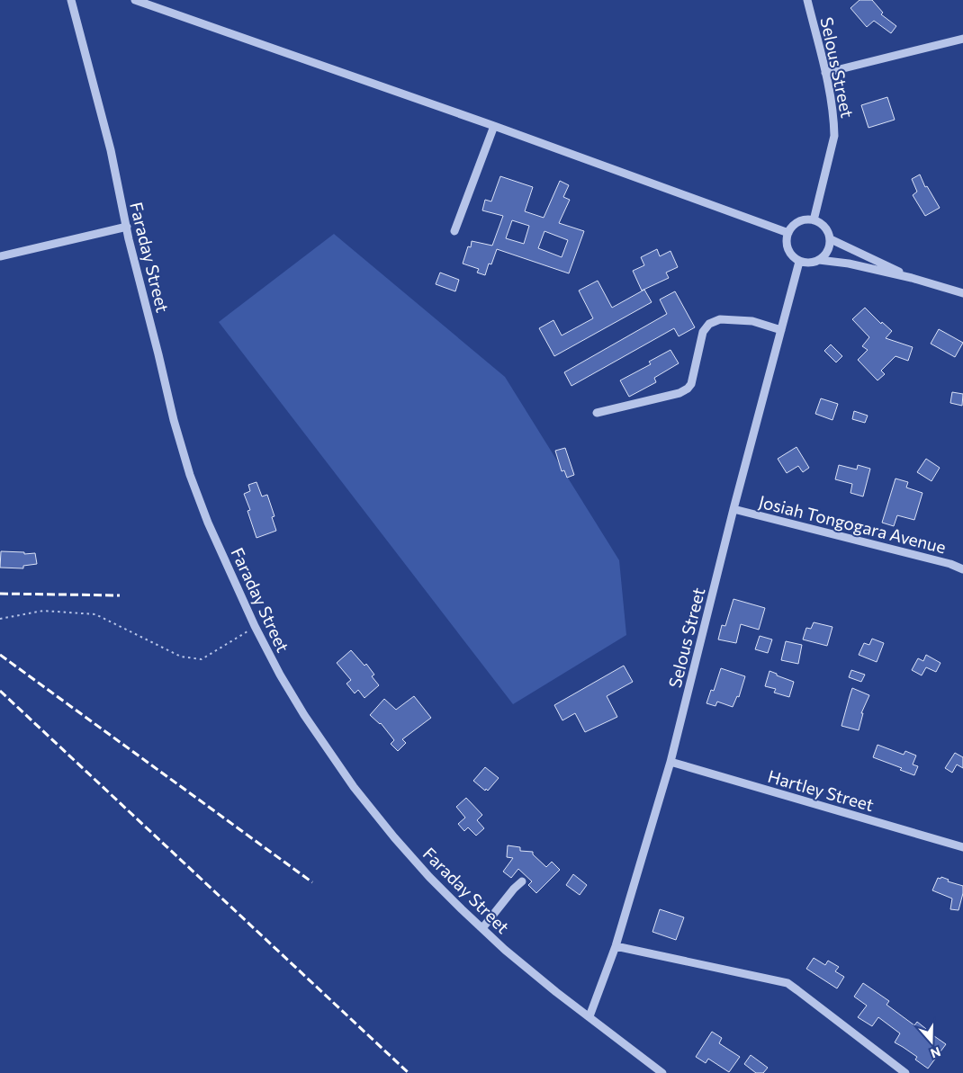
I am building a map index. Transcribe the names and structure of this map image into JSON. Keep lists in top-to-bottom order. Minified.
{"streets":{"street":["Selous Street","Faraday Street","Josiah Tongogara Avenue","Hartley Street"]},"crossings":[["Selous Street","Faraday Street"],["Selous Street","Josiah Tongogara Avenue"],["Selous Street","Hartley Street"]],"north":"bottom"}
